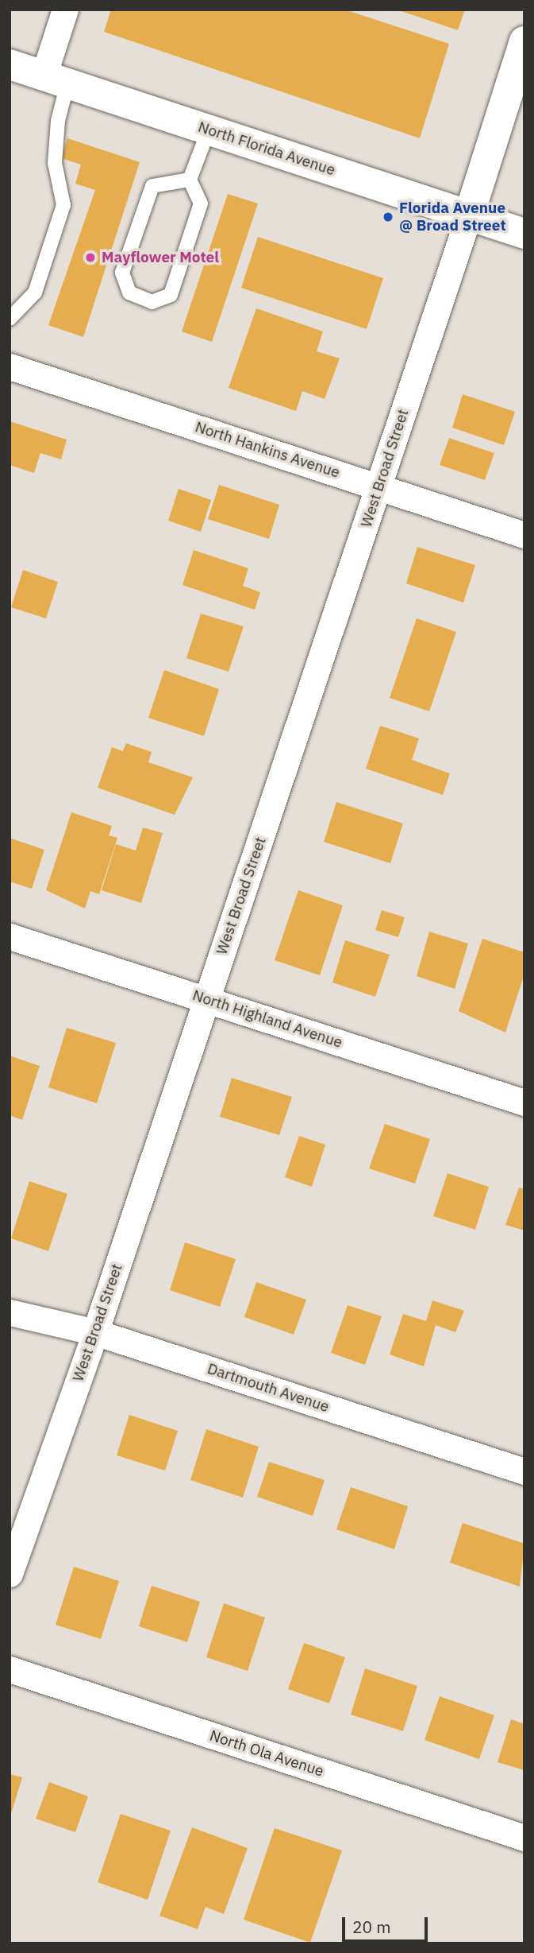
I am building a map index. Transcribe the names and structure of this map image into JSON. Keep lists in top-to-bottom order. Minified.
{"streets":{"main road":["North Florida Avenue"],"street":["North Hankins Avenue","West Broad Street","North Highland Avenue","Dartmouth Avenue","North Ola Avenue"]},"crossings":[["North Florida Avenue","West Broad Street"],["North Hankins Avenue","West Broad Street"],["West Broad Street","North Highland Avenue"],["West Broad Street","Dartmouth Avenue"]],"places":["Florida Avenue @ Broad Street","Mayflower Motel"],"scale_bar":"20 m"}
